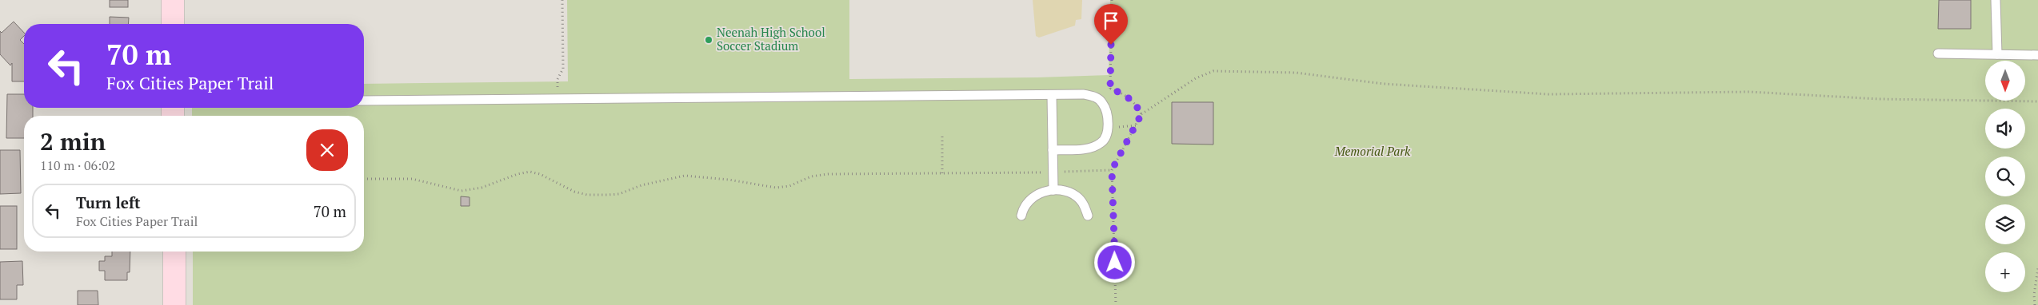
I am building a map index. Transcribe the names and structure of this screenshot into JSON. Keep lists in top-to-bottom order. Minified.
{"parks":["Memorial Park"],"places":["Neenah High School Soccer Stadium"],"north":"bottom","page":{"turn":["70 m","Fox Cities Paper Trail"],"map_buttons":"+","heading":["2 min","110 m · 06:02"],"list":[{"name":"Turn left","note":"Fox Cities Paper Trail","value":"70 m"}]}}
